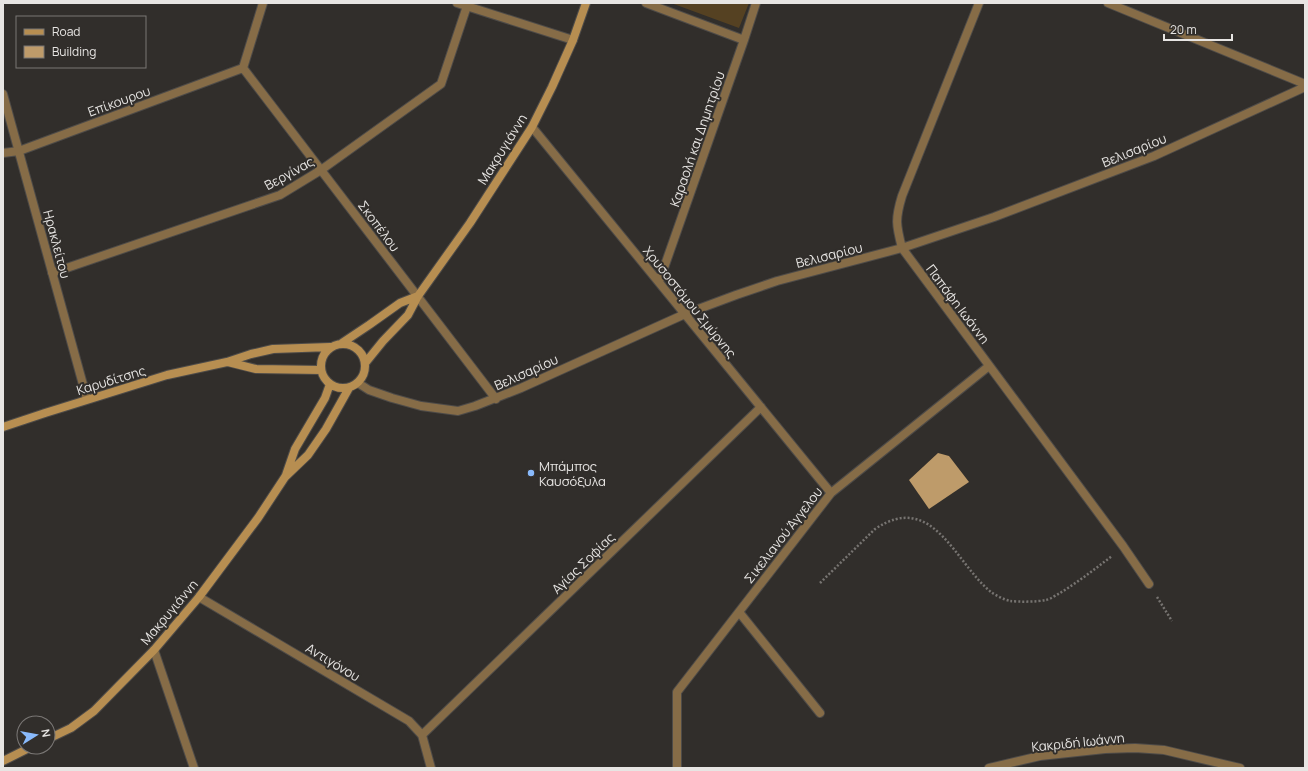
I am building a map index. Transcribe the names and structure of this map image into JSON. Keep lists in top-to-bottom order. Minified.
{"streets":{"street":["Επίκουρου","Καραολή και Δημητρίου","Μακρυγιάννη","Βελισαρίου","Βεργίνας","Σκοπέλου","Ηρακλείτου","Χρυσοστόμου Σμύρνης","Παπάφη Ιωάννη","Καρυδίτσης","Σικελιανού Άγγελου","Αγίας Σοφίας","Αντιγόνου","Κακριδή Ιωάννη"]},"crossings":[["Επίκουρου","Σκοπέλου"],["Επίκουρου","Ηρακλείτου"],["Καραολή και Δημητρίου","Χρυσοστόμου Σμύρνης"],["Μακρυγιάννη","Βελισαρίου"],["Μακρυγιάννη","Σκοπέλου"],["Μακρυγιάννη","Χρυσοστόμου Σμύρνης"],["Μακρυγιάννη","Καρυδίτσης"],["Μακρυγιάννη","Αντιγόνου"],["Βελισαρίου","Σκοπέλου"],["Βελισαρίου","Χρυσοστόμου Σμύρνης"],["Βελισαρίου","Παπάφη Ιωάννη"],["Βελισαρίου","Καρυδίτσης"],["Βεργίνας","Σκοπέλου"],["Βεργίνας","Ηρακλείτου"],["Ηρακλείτου","Καρυδίτσης"],["Χρυσοστόμου Σμύρνης","Σικελιανού Άγγελου"],["Χρυσοστόμου Σμύρνης","Αγίας Σοφίας"],["Παπάφη Ιωάννη","Σικελιανού Άγγελου"],["Αγίας Σοφίας","Αντιγόνου"]],"places":["Μπάμπος Καυσόξυλα"],"legend":["Road","Building"],"scale_bar":"20 m","north":"right"}
